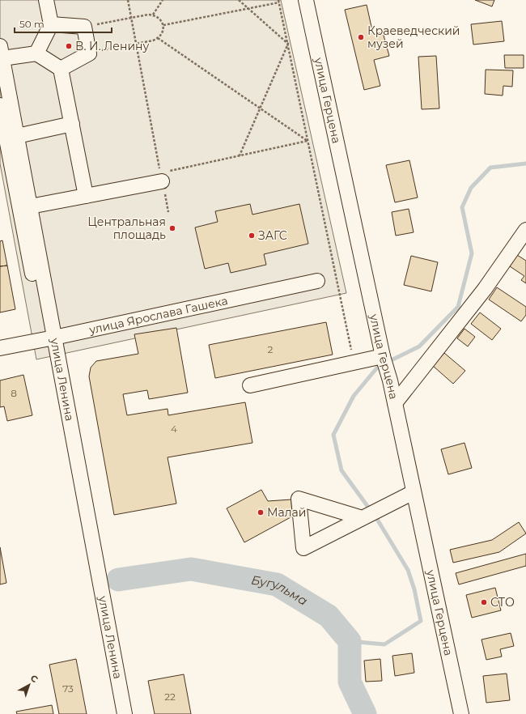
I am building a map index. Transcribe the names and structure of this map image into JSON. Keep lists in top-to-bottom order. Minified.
{"streets":{"street":["улица Герцена","улица Ярослава Гашека","улица Ленина"]},"crossings":[["улица Ярослава Гашека","улица Ленина"]],"water":["Бугульма"],"places":["Краеведческий музей","В. И. Ленину","Центральная площадь","ЗАГС","Малай","СТО"],"house_numbers":["2","8","4","73","22"],"scale_bar":"50 m","north":"top right"}
